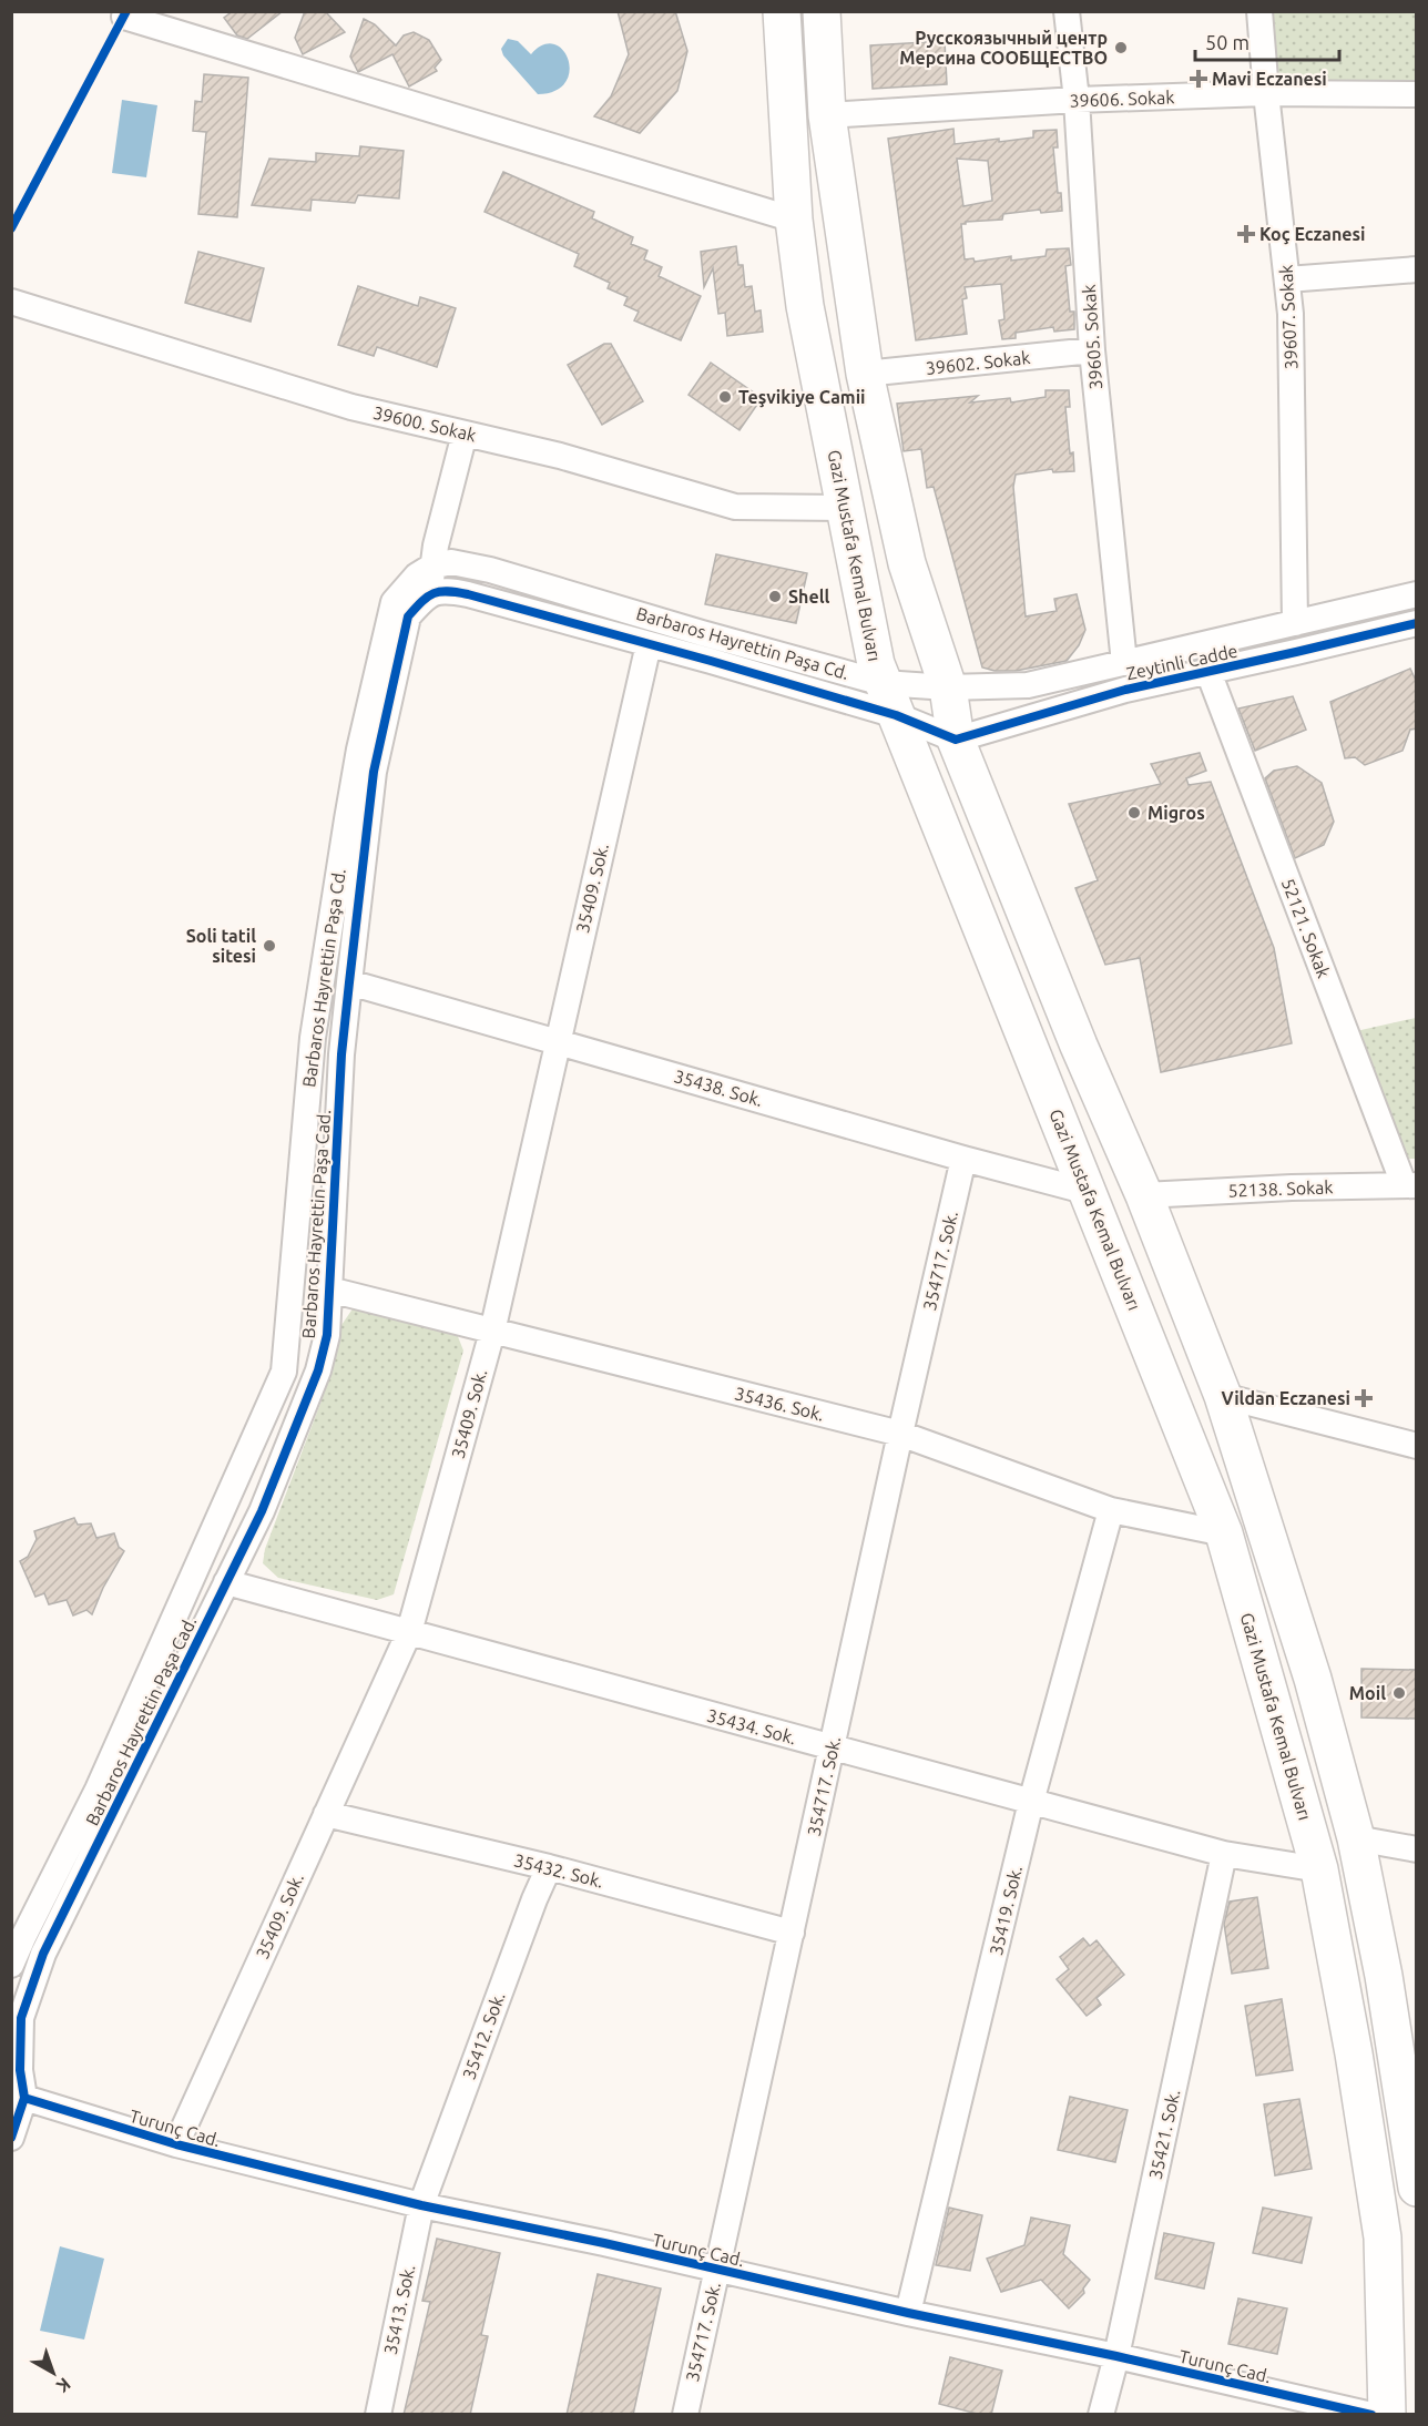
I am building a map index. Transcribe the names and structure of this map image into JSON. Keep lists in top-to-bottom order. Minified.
{"streets":{"highway":["Gazi Mustafa Kemal Bulvarı"],"street":["39606. Sokak","39607. Sokak","39605. Sokak","39602. Sokak","39600. Sokak","Barbaros Hayrettin Paşa Cd.","Zeytinli Cadde","35409. Sok.","52121. Sokak","35438. Sok.","52138. Sokak","Barbaros Hayrettin Paşa Cad.","354717. Sok.","35436. Sok.","35434. Sok.","35432. Sok.","35419. Sok.","35412. Sok.","Turunç Cad.","35421. Sok.","35413. Sok."]},"crossings":[["39606. Sokak","39607. Sokak"],["39606. Sokak","39605. Sokak"],["39607. Sokak","Zeytinli Cadde"],["39605. Sokak","39602. Sokak"],["39605. Sokak","Zeytinli Cadde"],["39600. Sokak","Gazi Mustafa Kemal Bulvarı"],["Gazi Mustafa Kemal Bulvarı","Barbaros Hayrettin Paşa Cd."],["Gazi Mustafa Kemal Bulvarı","35438. Sok."],["Gazi Mustafa Kemal Bulvarı","35436. Sok."],["Gazi Mustafa Kemal Bulvarı","35434. Sok."],["Barbaros Hayrettin Paşa Cd.","Zeytinli Cadde"],["Zeytinli Cadde","52121. Sokak"],["35409. Sok.","35438. Sok."],["35409. Sok.","35436. Sok."],["35409. Sok.","35434. Sok."],["35409. Sok.","35432. Sok."],["35409. Sok.","Turunç Cad."],["52121. Sokak","52138. Sokak"],["35438. Sok.","Barbaros Hayrettin Paşa Cad."],["35438. Sok.","354717. Sok."],["Barbaros Hayrettin Paşa Cad.","35436. Sok."],["Barbaros Hayrettin Paşa Cad.","35434. Sok."],["354717. Sok.","35436. Sok."],["354717. Sok.","35434. Sok."],["354717. Sok.","35432. Sok."],["354717. Sok.","Turunç Cad."],["35436. Sok.","35419. Sok."],["35434. Sok.","35419. Sok."],["35434. Sok.","35421. Sok."],["35432. Sok.","35412. Sok."],["35419. Sok.","Turunç Cad."],["35412. Sok.","Turunç Cad."],["35412. Sok.","35413. Sok."],["Turunç Cad.","35421. Sok."],["Turunç Cad.","35413. Sok."]],"places":{"other":["Русскоязычный центр Мерсина СООБЩЕСТВО","Teşvikiye Camii","Shell","Migros","Soli tatil sitesi","Moil"],"health":["Mavi Eczanesi","Koç Eczanesi","Vildan Eczanesi"]},"scale_bar":"50 m","north":"bottom right"}
